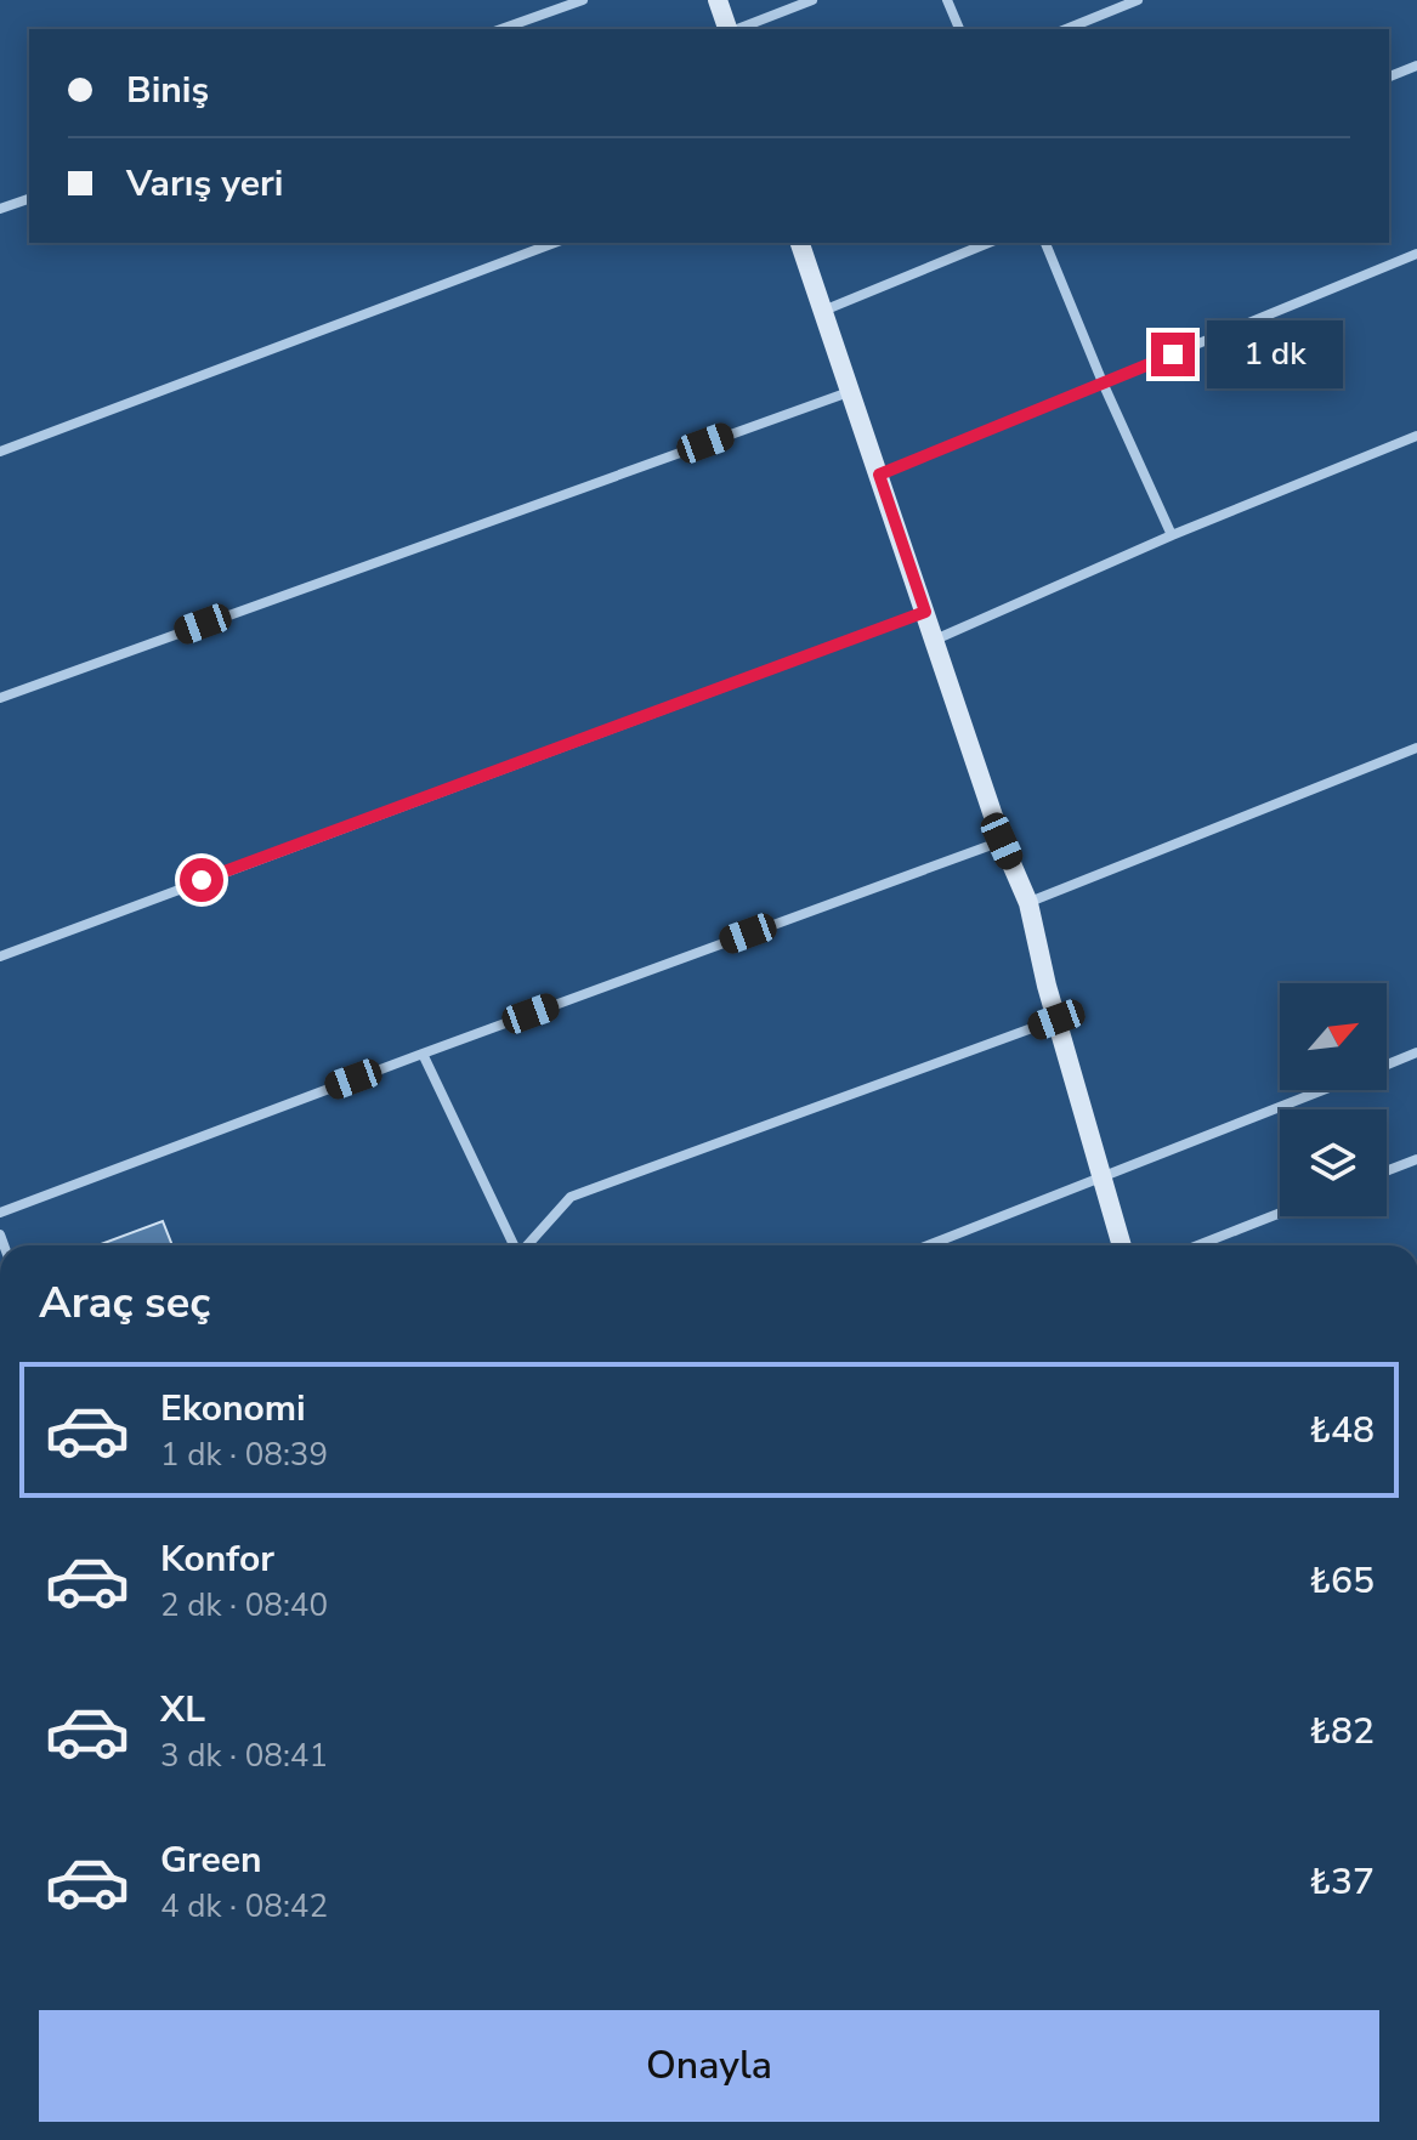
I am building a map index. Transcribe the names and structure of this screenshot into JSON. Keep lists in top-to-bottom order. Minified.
{"north":"top right","page":{"banner":["Biniş","Varış yeri"],"bubble":"1 dk","heading":"Araç seç","list":[{"name":"Ekonomi","note":"1 dk · 08:39","value":"₺48"},{"name":"Konfor","note":"2 dk · 08:40","value":"₺65"},{"name":"XL","note":"3 dk · 08:41","value":"₺82"},{"name":"Green","note":"4 dk · 08:42","value":"₺37"}],"buttons":"Onayla"}}
